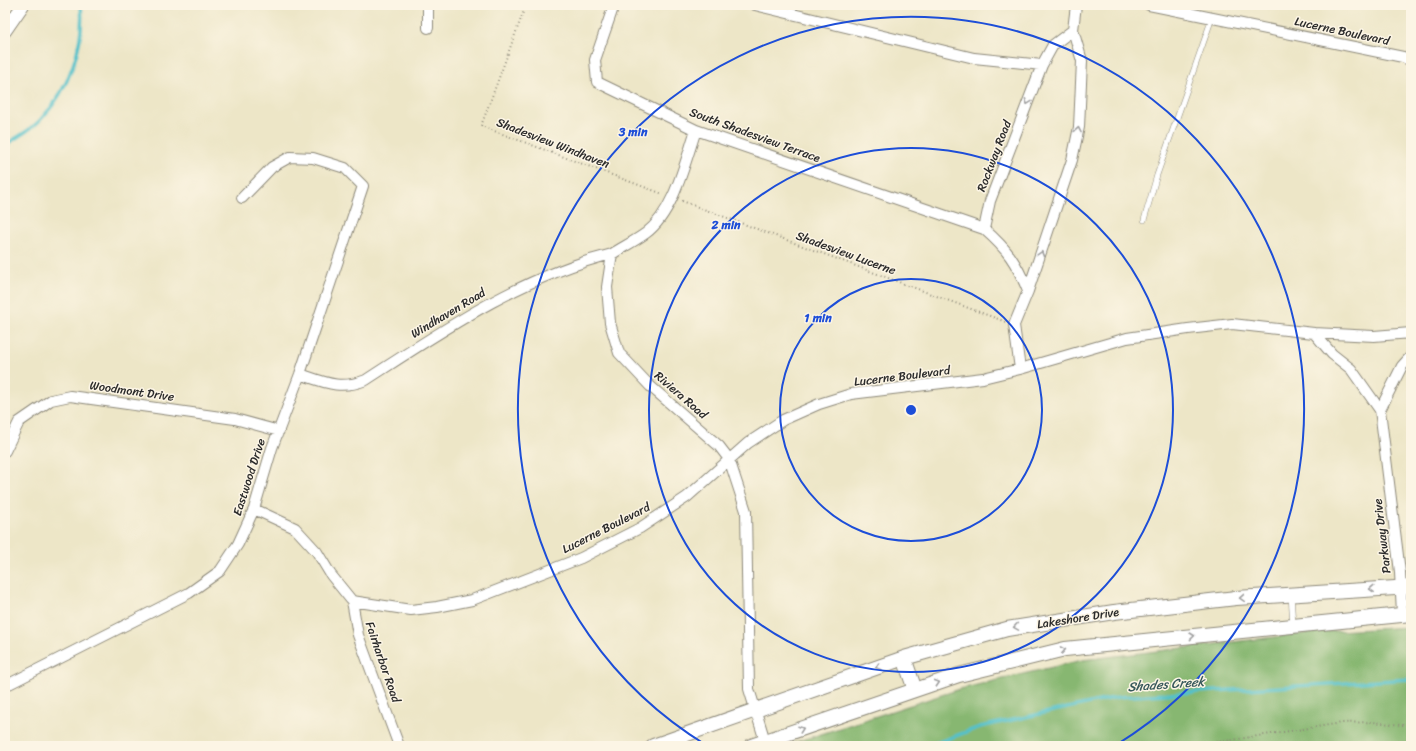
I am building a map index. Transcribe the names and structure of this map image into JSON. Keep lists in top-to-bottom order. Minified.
{"streets":{"main road":["Lakeshore Drive"],"street":["Lucerne Boulevard","South Shadesview Terrace","Rockway Road","Windhaven Road","Woodmont Drive","Riviera Road","Eastwood Drive","Parkway Drive","Fairharbor Road"],"path":["Shadesview Windhaven","Shadesview Lucerne"]},"crossings":[["Lucerne Boulevard","Riviera Road"],["Lucerne Boulevard","Fairharbor Road"],["South Shadesview Terrace","Rockway Road"],["Shadesview Windhaven","Shadesview Lucerne"],["Windhaven Road","Riviera Road"],["Windhaven Road","Eastwood Drive"],["Woodmont Drive","Eastwood Drive"],["Riviera Road","Lakeshore Drive"],["Eastwood Drive","Fairharbor Road"],["Parkway Drive","Lakeshore Drive"]],"water":["Shades Creek"],"rings":["3 min","2 min","1 min"]}
